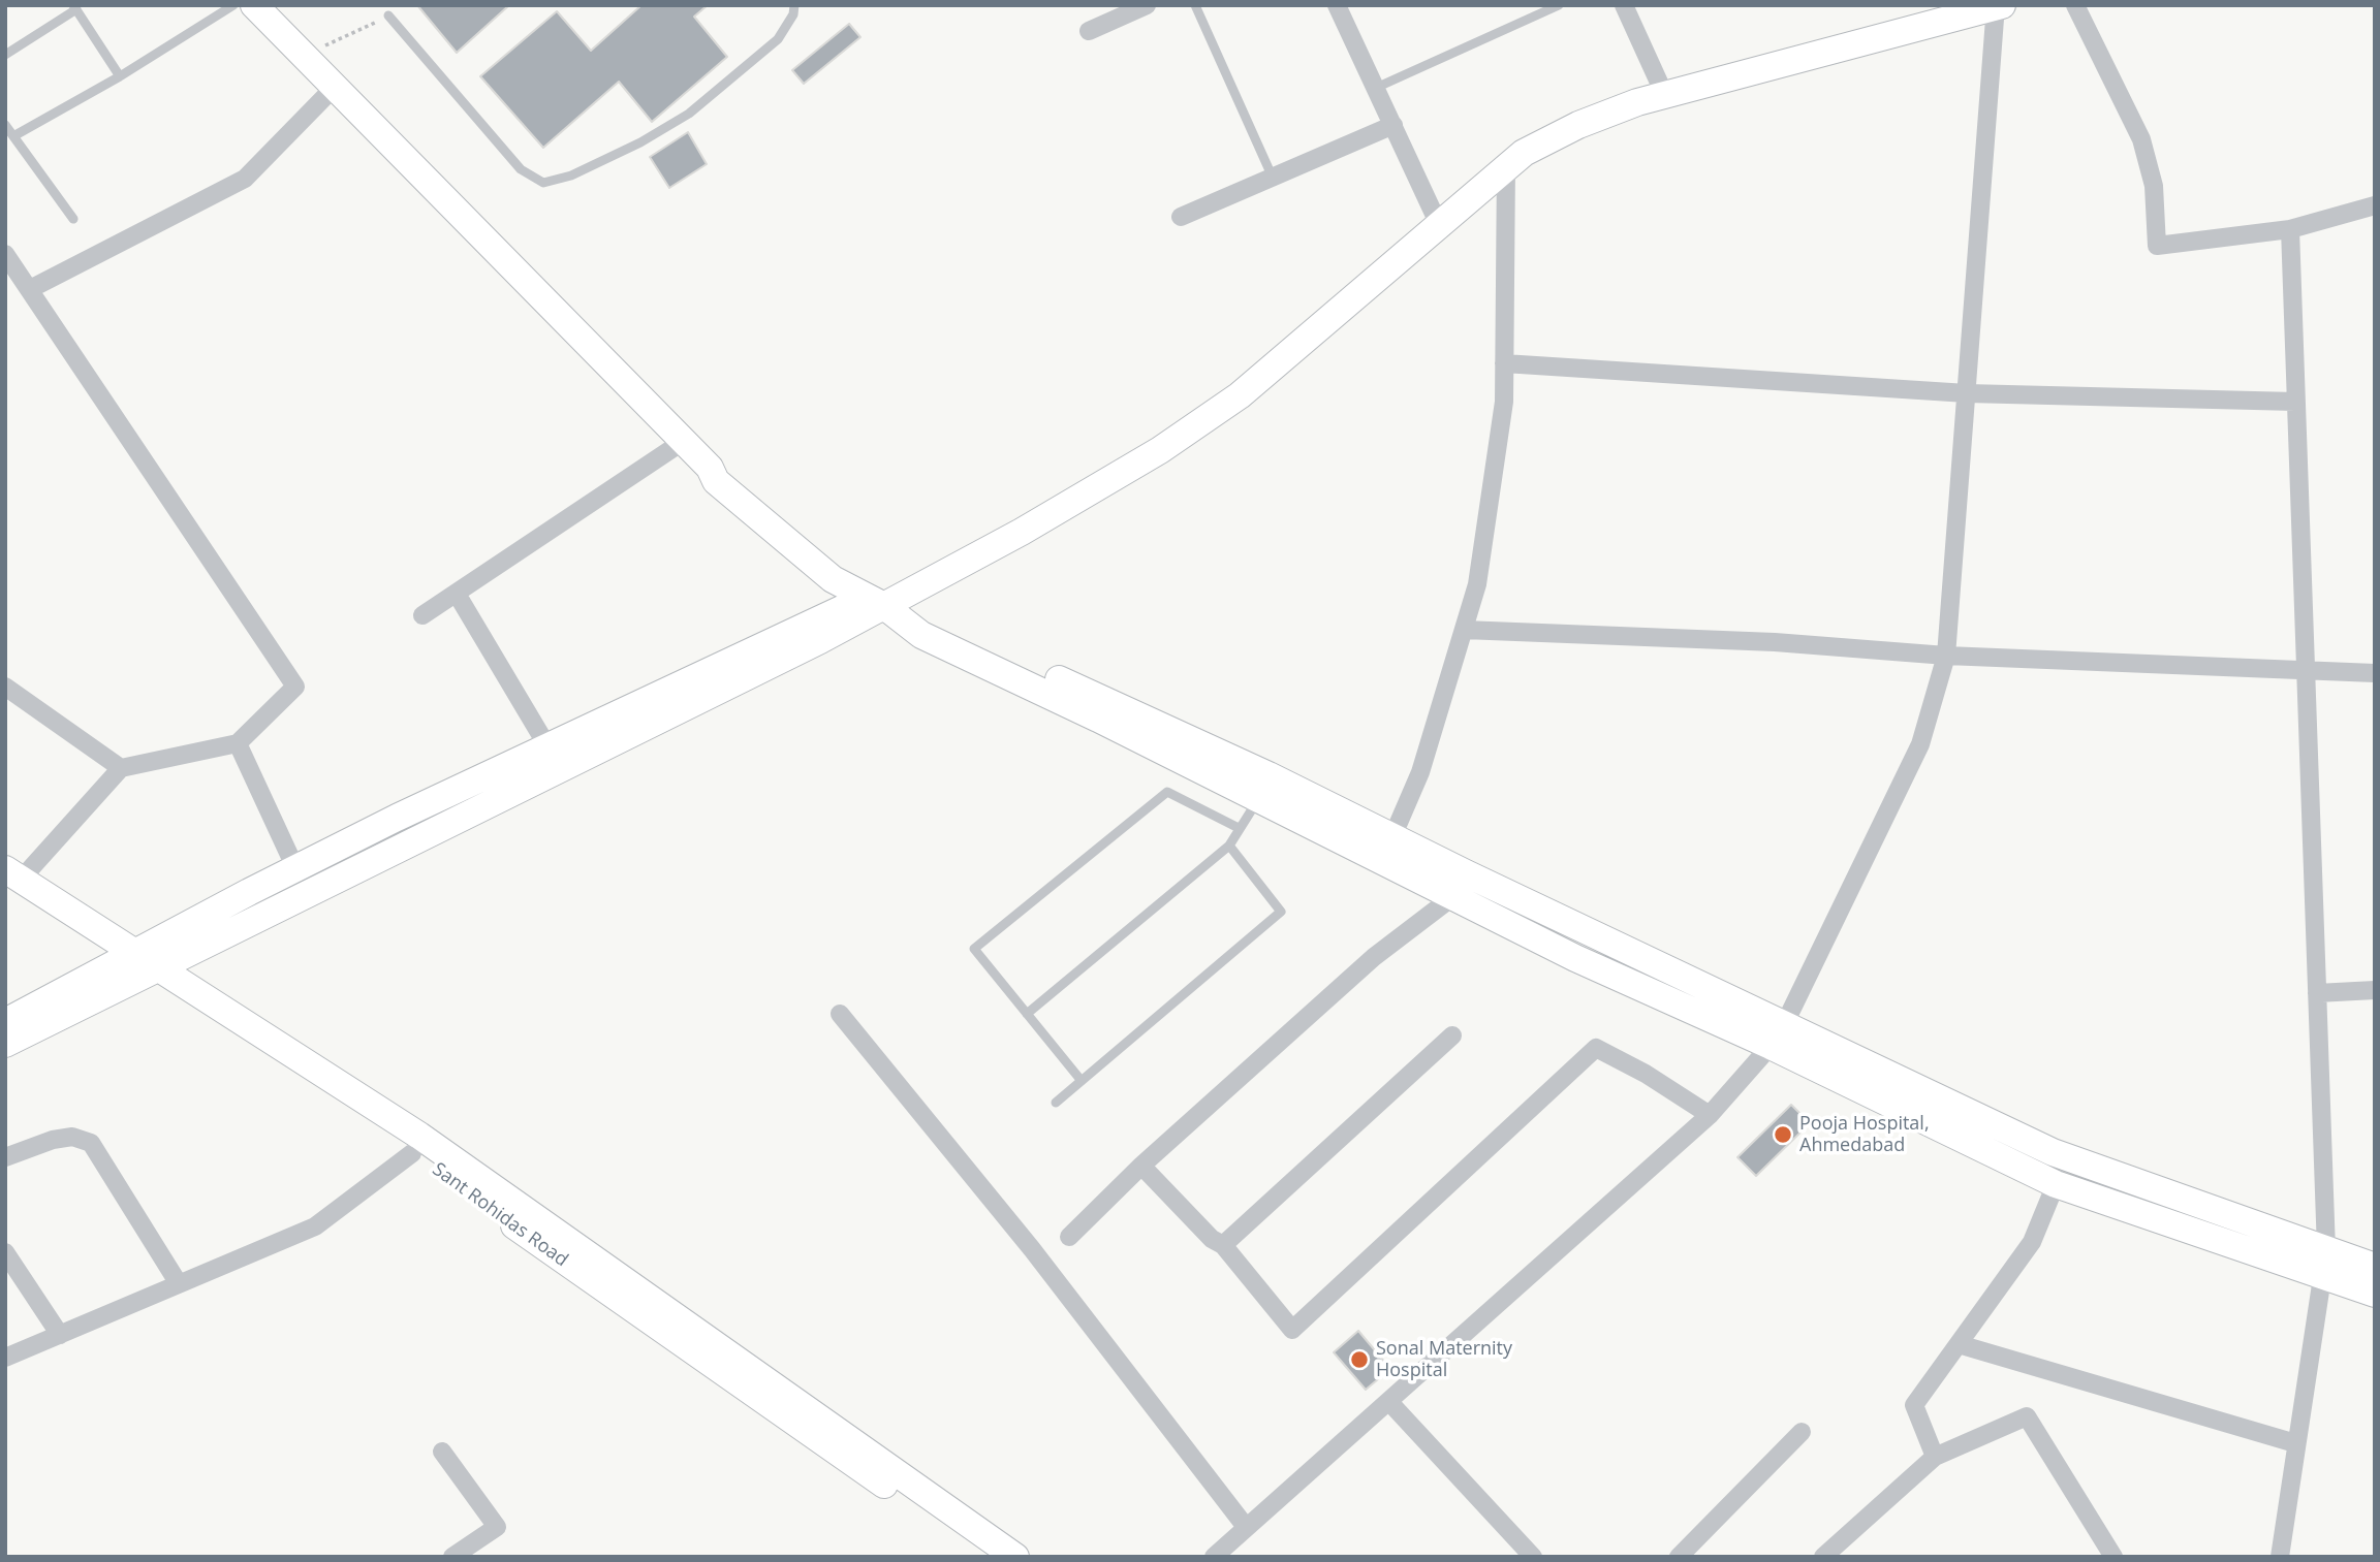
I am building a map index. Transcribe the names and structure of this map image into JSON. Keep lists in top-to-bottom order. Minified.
{"streets":{"street":["Sant Rohidas Road"]},"places":["Pooja Hospital, Ahmedabad","Sonal Maternity Hospital"]}
